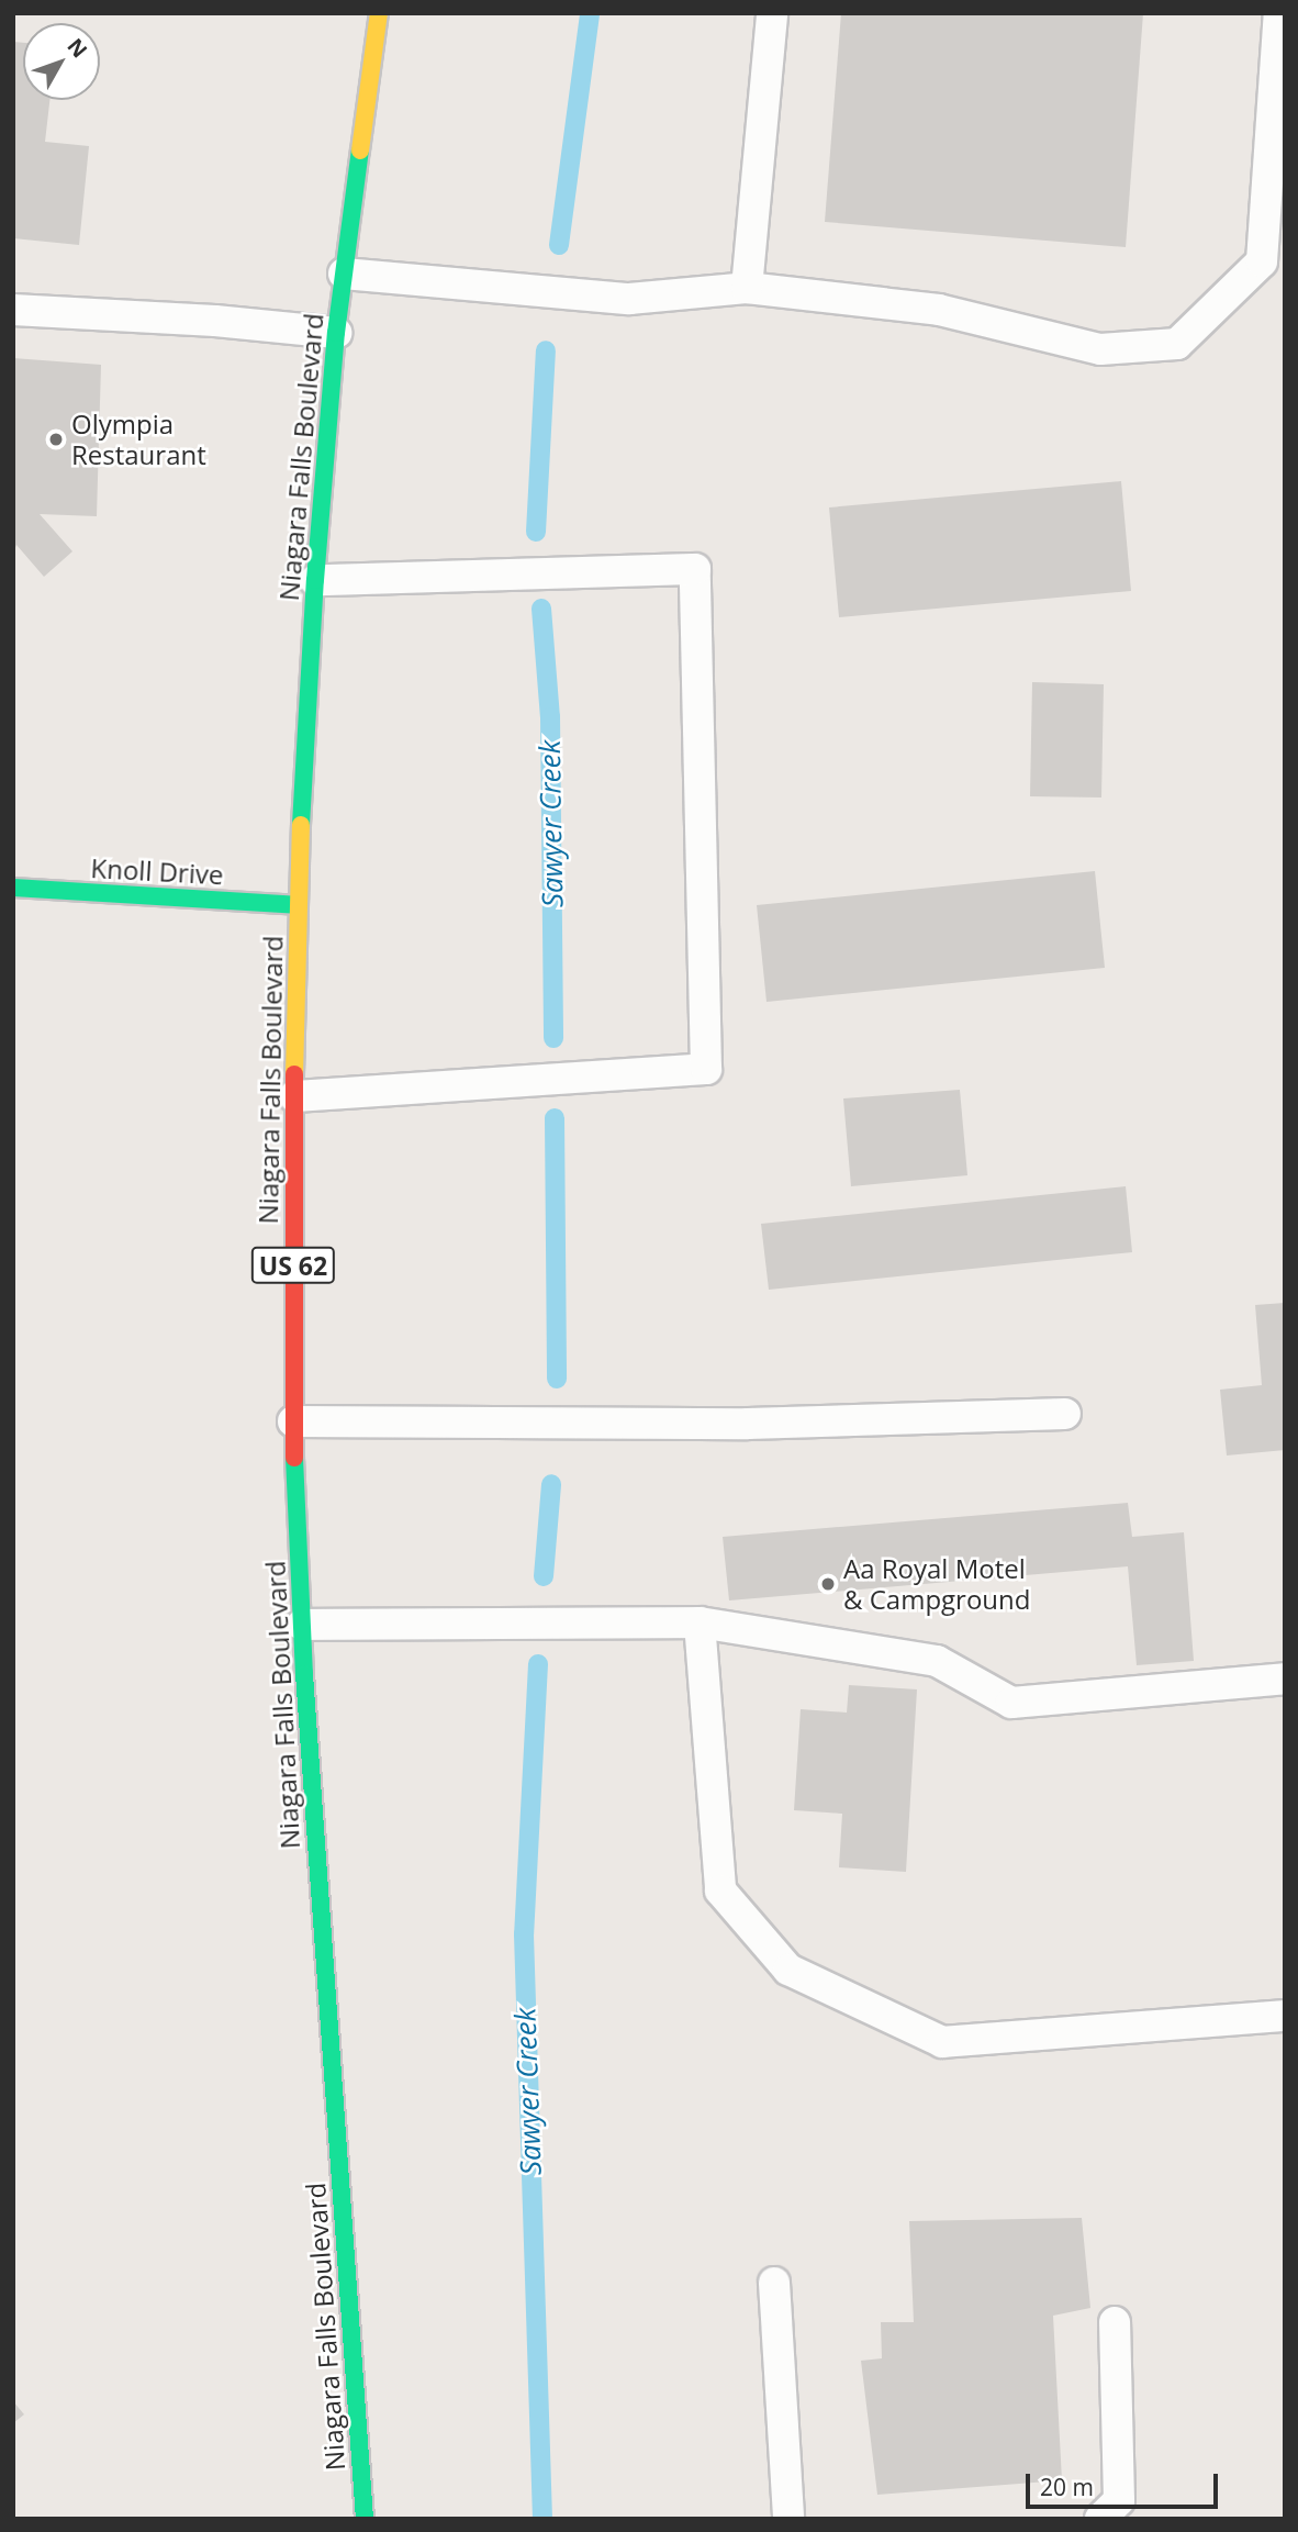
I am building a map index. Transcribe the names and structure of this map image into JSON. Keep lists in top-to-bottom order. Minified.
{"streets":{"main road":["Niagara Falls Boulevard","Knoll Drive","US 62"]},"crossings":[["Niagara Falls Boulevard","Knoll Drive"]],"water":["Sawyer Creek"],"places":["Olympia Restaurant","Aa Royal Motel & Campground"],"scale_bar":"20 m","north":"top right"}
